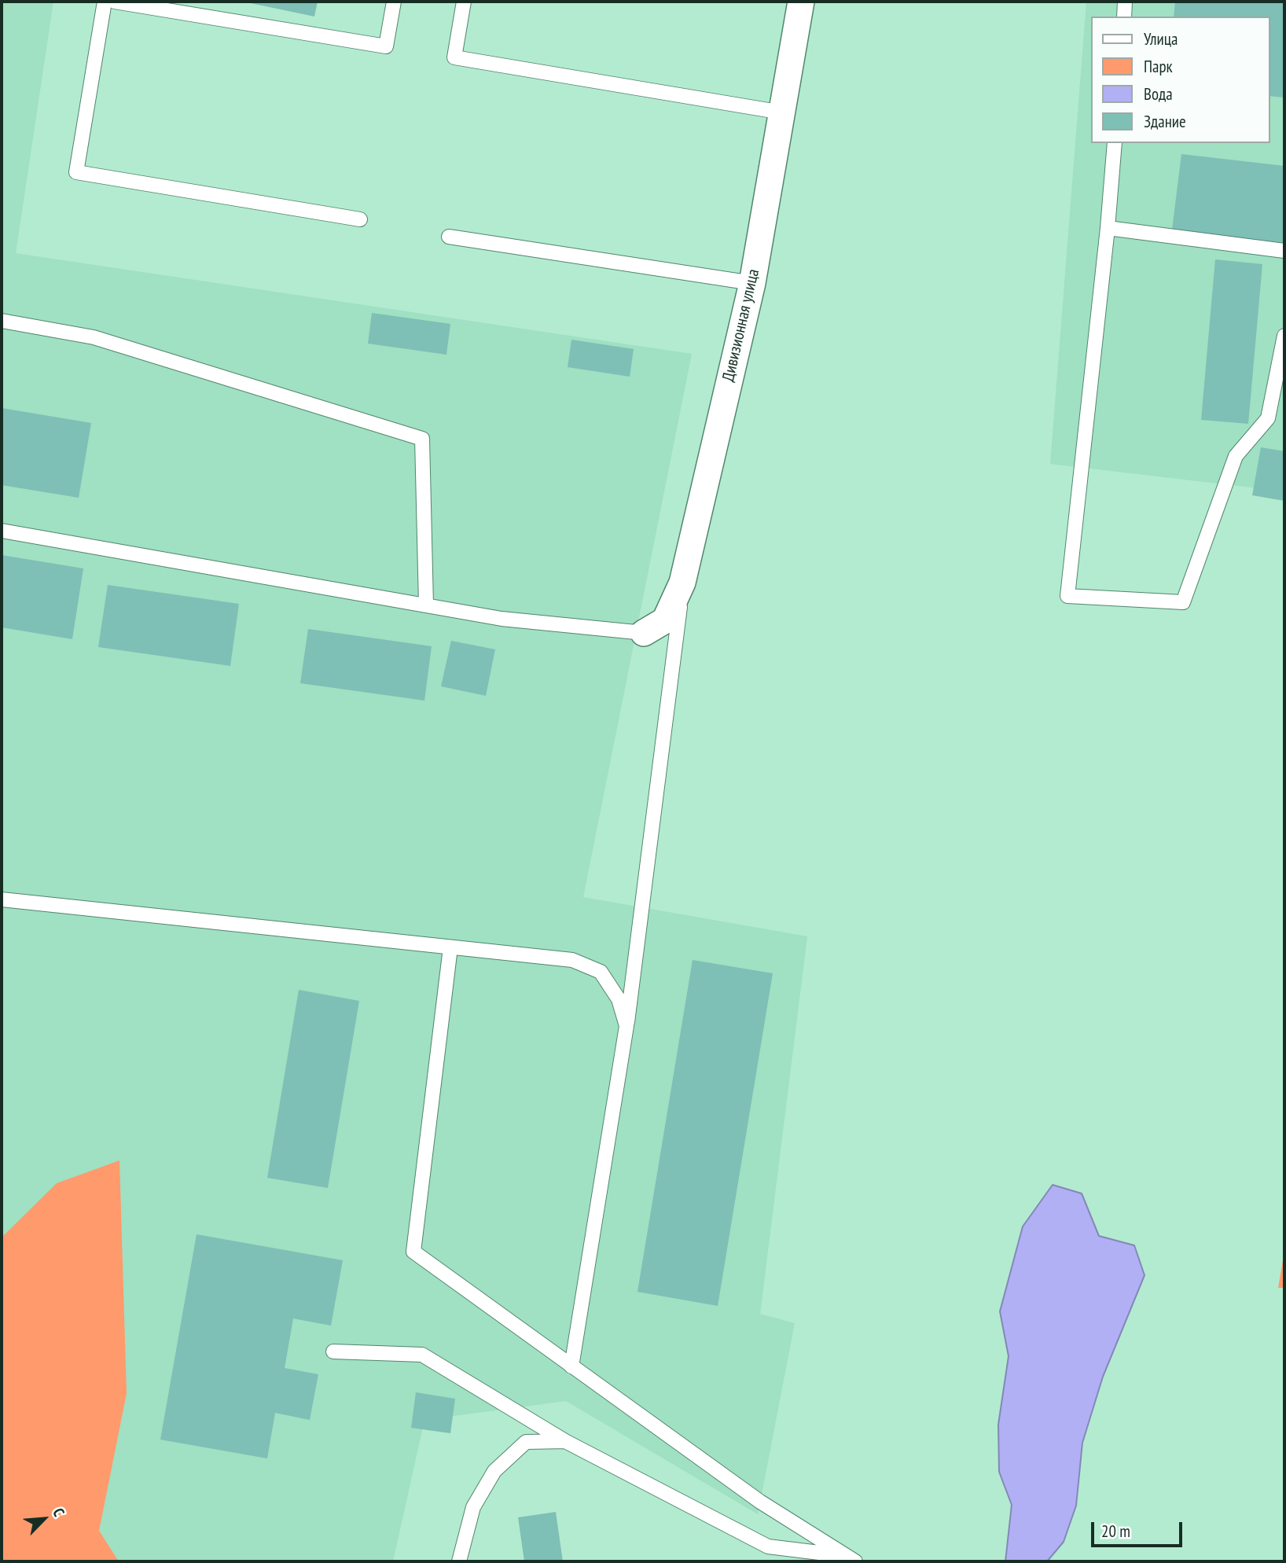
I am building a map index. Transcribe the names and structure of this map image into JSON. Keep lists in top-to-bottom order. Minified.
{"streets":{"street":["Дивизионная улица"]},"legend":["Улица","Парк","Вода","Здание"],"scale_bar":"20 m","north":"top right"}
